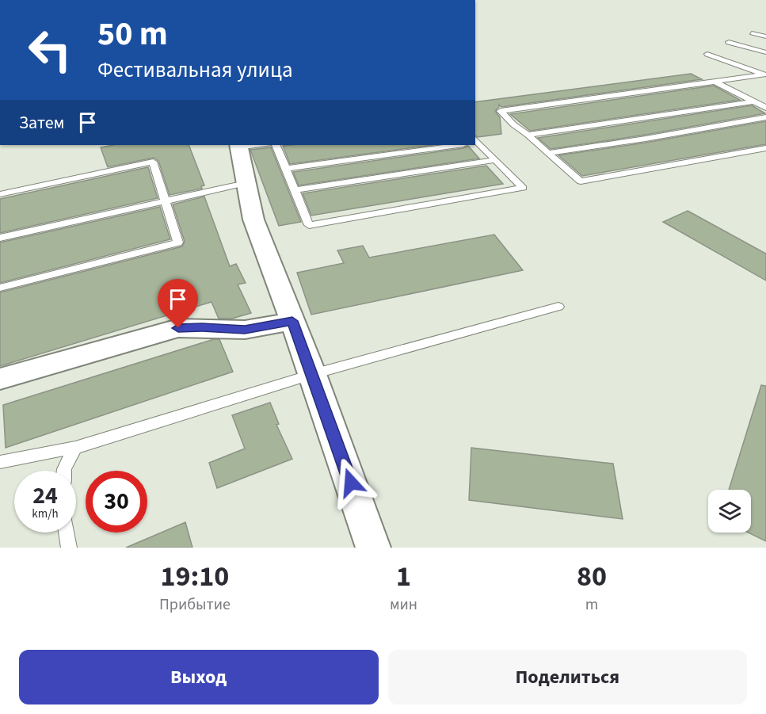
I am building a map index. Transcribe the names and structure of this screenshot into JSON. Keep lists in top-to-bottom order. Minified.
{"page":{"turn":["50 m","Фестивальная улица"],"then":"Затем","speed":"24 km/h","limit":"30","eta":["19:10","Прибытие","1","мин","80","m"],"buttons":["Выход","Поделиться"]}}
